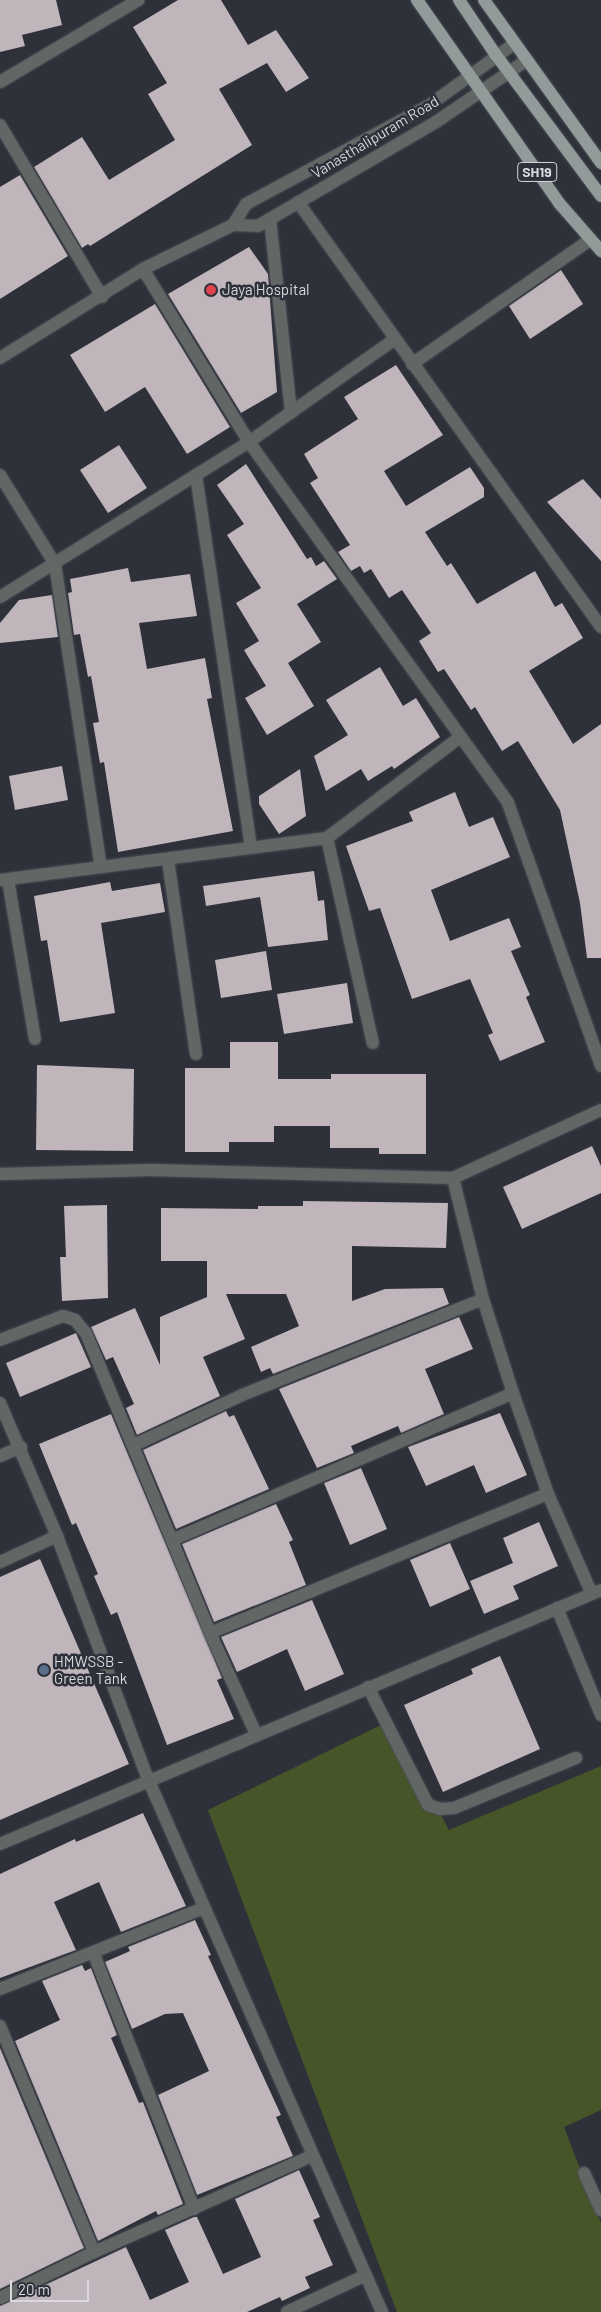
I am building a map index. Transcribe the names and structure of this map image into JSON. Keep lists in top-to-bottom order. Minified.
{"streets":{"main road":["SH19"],"street":["Vanasthalipuram Road"]},"crossings":[["Vanasthalipuram Road","SH19"]],"places":["Jaya Hospital","HMWSSB - Green Tank"],"scale_bar":"20 m"}
